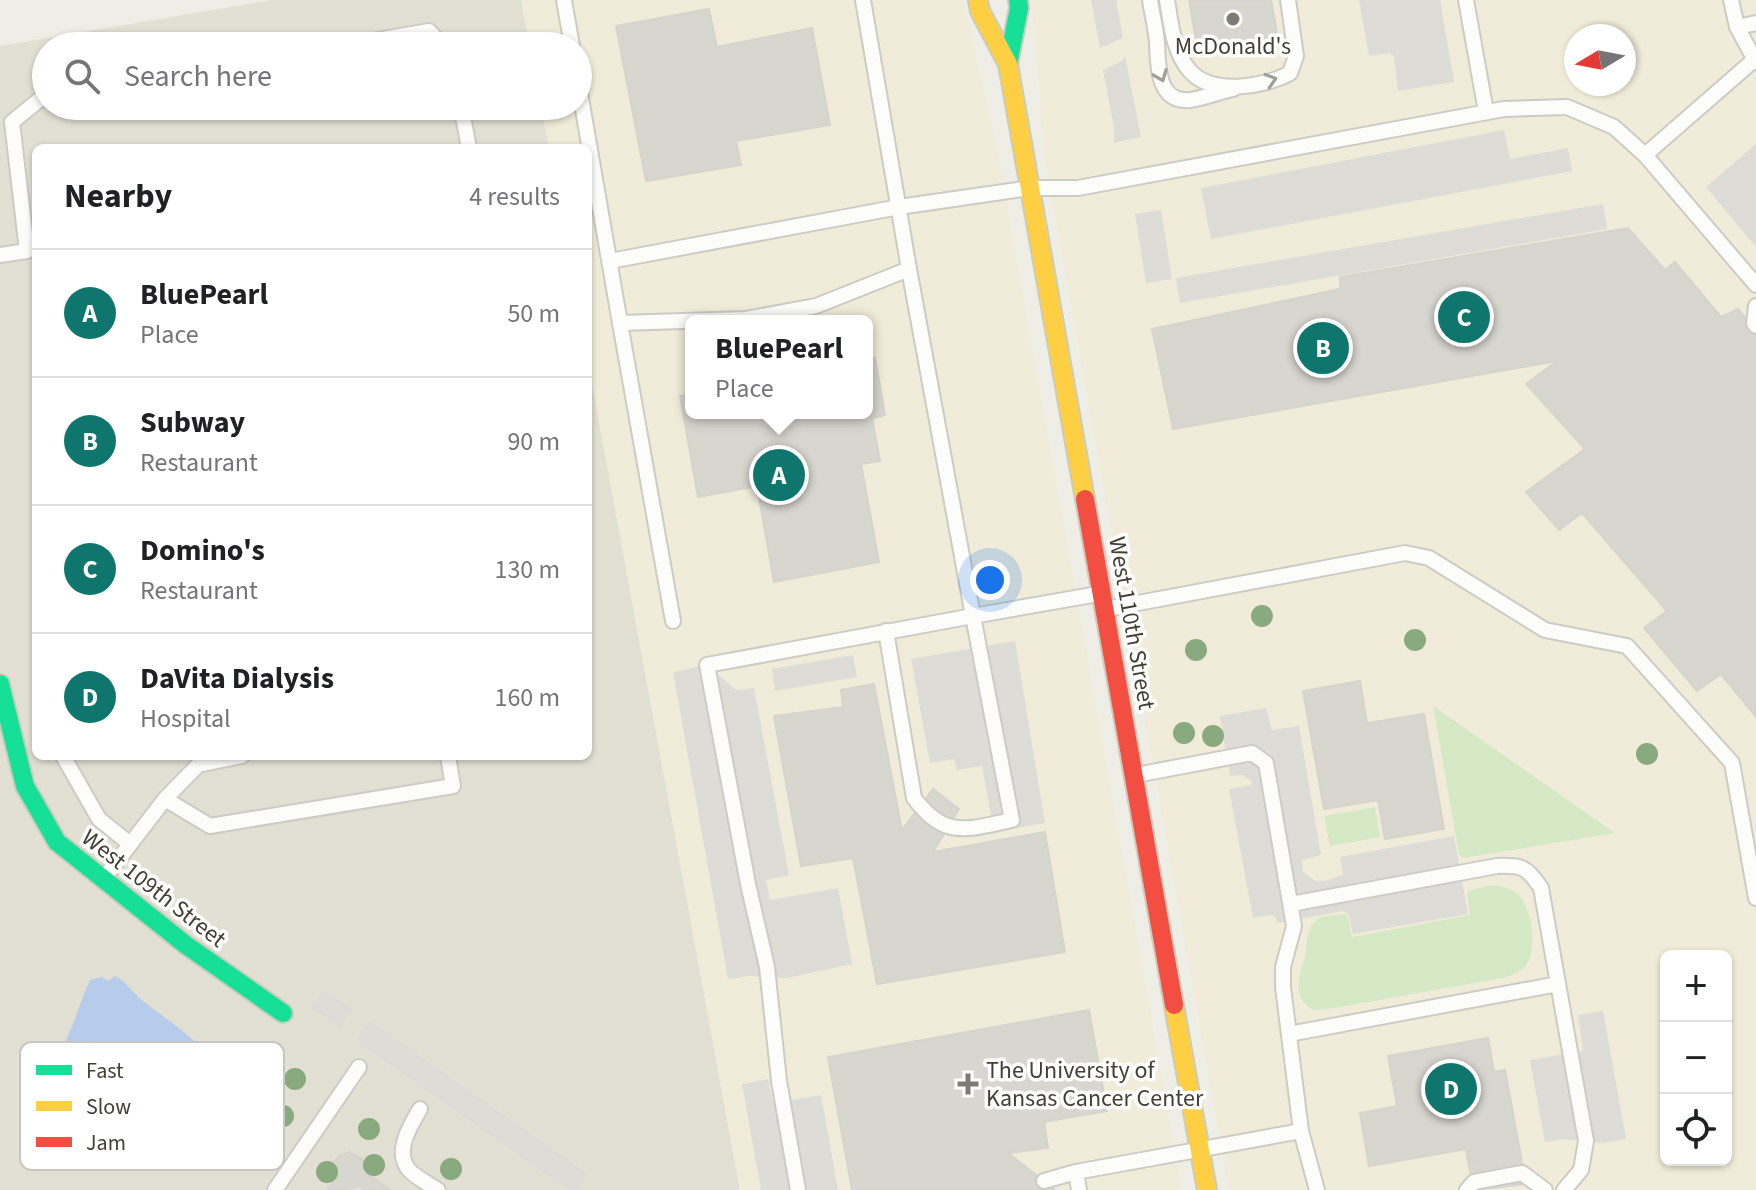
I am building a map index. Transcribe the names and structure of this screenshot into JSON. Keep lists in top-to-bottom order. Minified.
{"streets":{"street":["West 110th Street","West 109th Street"]},"places":{"other":["McDonald's"],"health":["The University of Kansas Cancer Center"]},"legend":["Fast","Slow","Jam"],"north":"left","page":{"search":"Search here","heading":["Nearby","4 results"],"list":[{"mark":"A","name":"BluePearl","note":"Place","value":"50 m"},{"mark":"B","name":"Subway","note":"Restaurant","value":"90 m"},{"mark":"C","name":"Domino's","note":"Restaurant","value":"130 m"},{"mark":"D","name":"DaVita Dialysis","note":"Hospital","value":"160 m"}],"pins":["C","B","A","D"],"popup":["BluePearl","Place"],"map_buttons":["+","−"]}}
